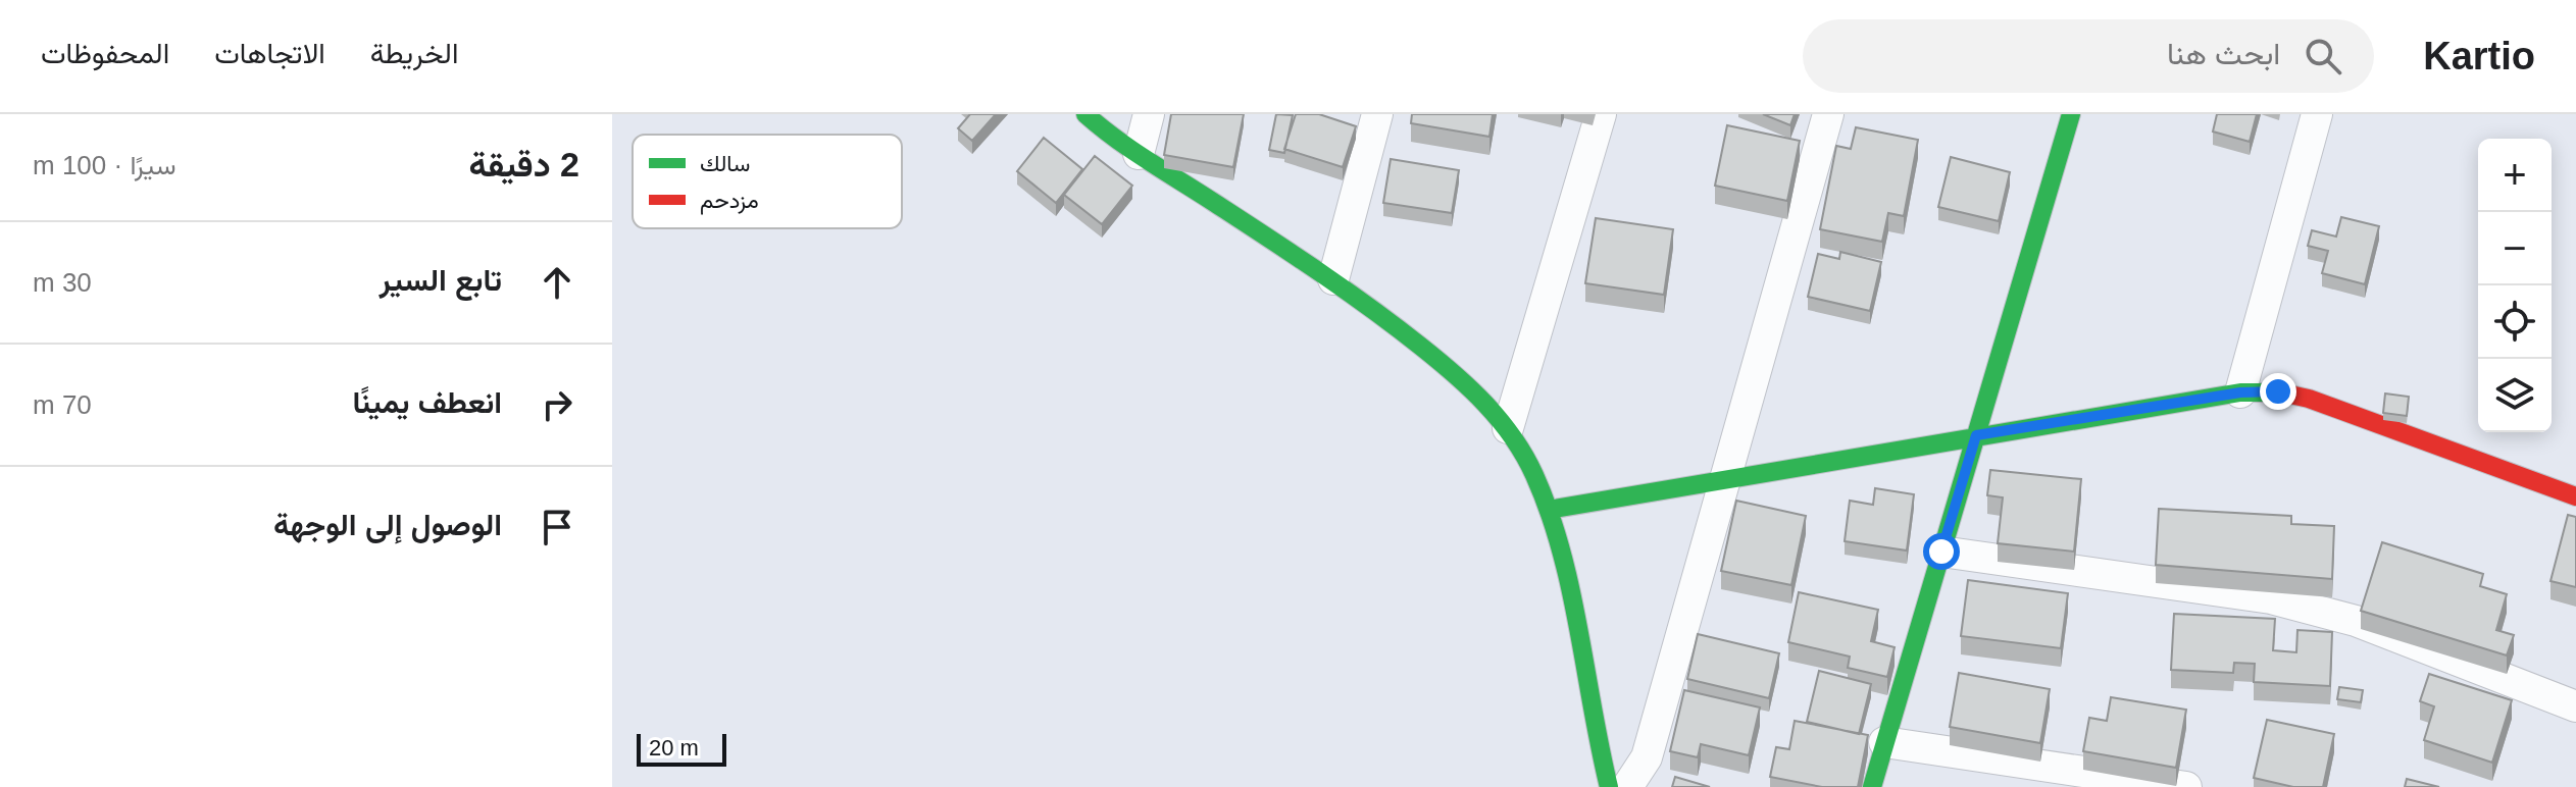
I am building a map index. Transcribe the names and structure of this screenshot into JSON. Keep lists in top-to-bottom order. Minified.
{"legend":["سالك","مزدحم"],"scale_bar":"20 m","page":{"header":"Kartio","search":"ابحث هنا","nav":["الخريطة","الاتجاهات","المحفوظات"],"heading":["2 دقيقة","سيرًا · 100 m"],"map_buttons":["+","−"],"list":[["تابع السير","30 m"],["انعطف يمينًا","70 m"],"الوصول إلى الوجهة"],"scale":"20 m"}}
